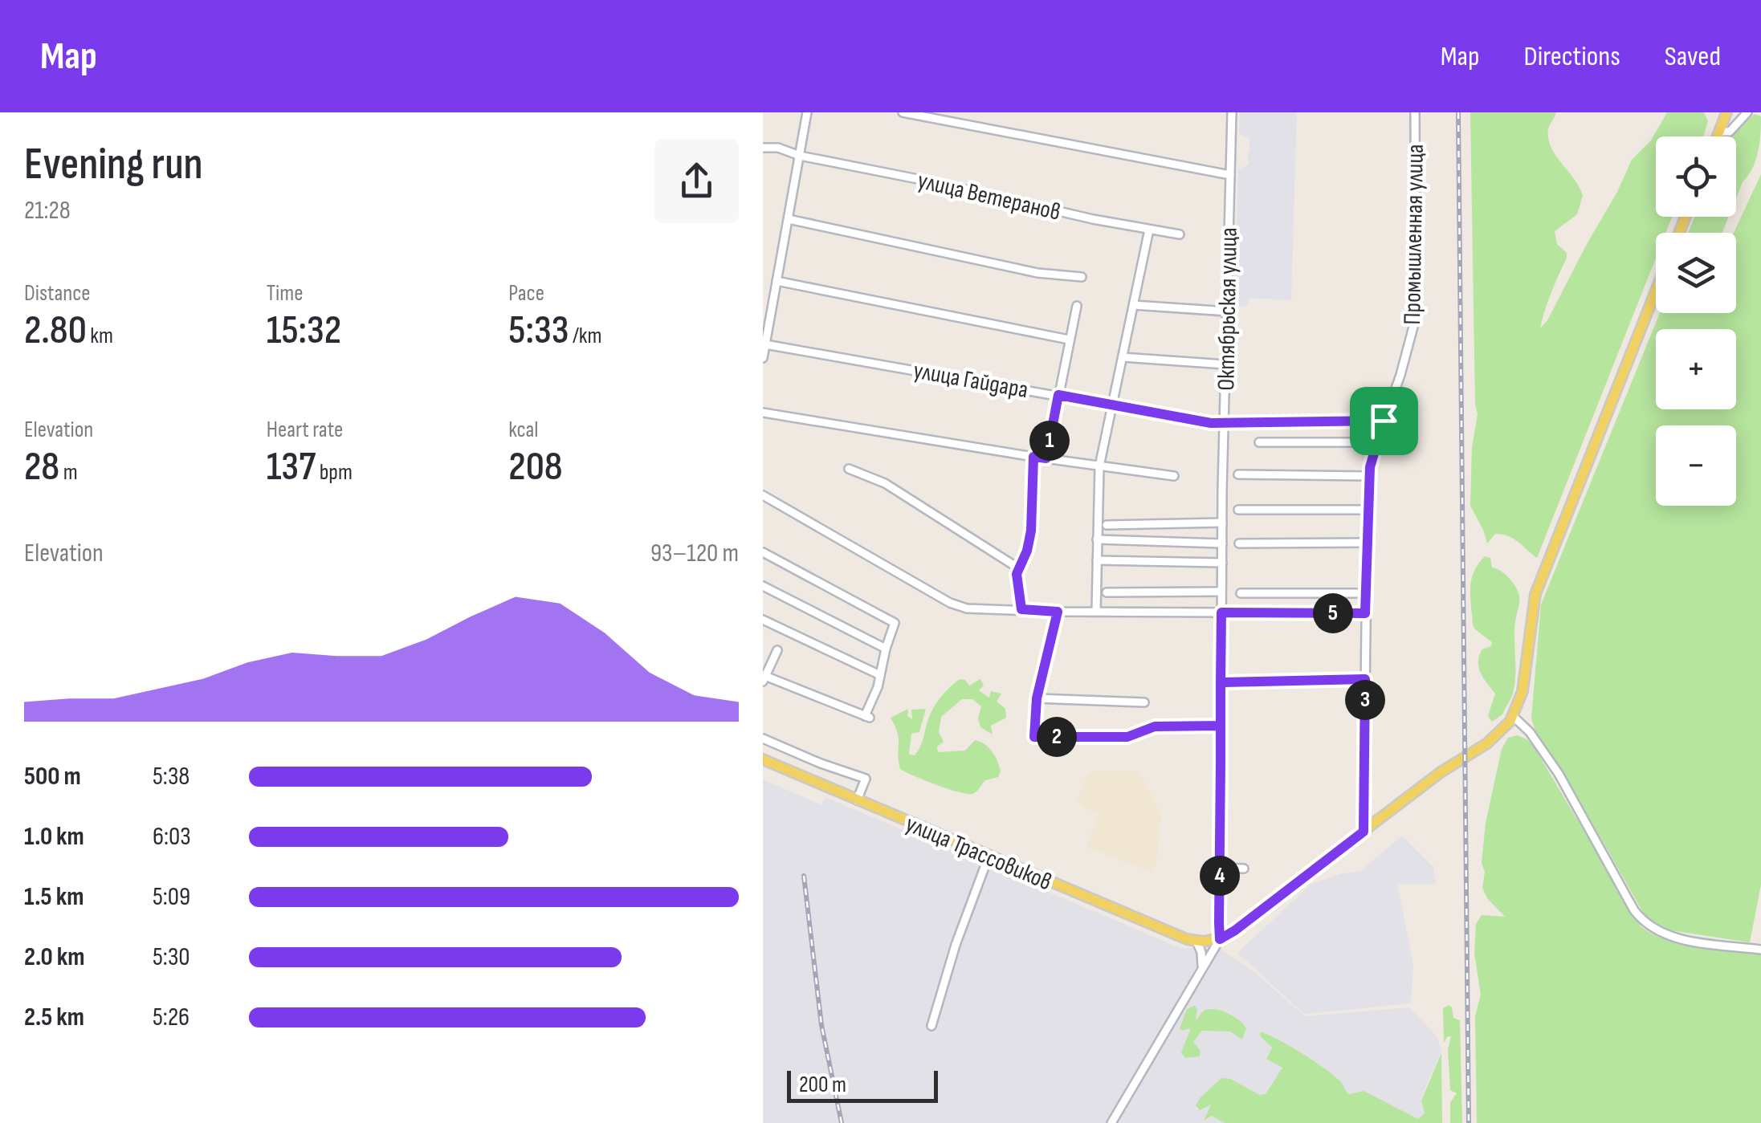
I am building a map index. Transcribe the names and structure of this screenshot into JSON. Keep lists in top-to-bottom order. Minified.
{"streets":{"main road":["улица Трассовиков"],"street":["улица Ветеранов","Промышленная улица","Октябрьская улица","улица Гайдара"]},"crossings":[["Промышленная улица","улица Гайдара"],["Октябрьская улица","улица Гайдара"]],"scale_bar":"200 m","page":{"header":"Map","nav":["Map","Directions","Saved"],"heading":["Evening run","21:28"],"map_buttons":["+","−"],"stats":[["Distance","2.80 km"],["Time","15:32"],["Pace","5:33 /km"],["Elevation","28 m"],["Heart rate","137 bpm"],["kcal","208"]],"pins":["1","5","3","2","4"],"chart":["Elevation","93–120 m"],"list":[{"name":"500 m","note":"5:38"},{"name":"1.0 km","note":"6:03"},{"name":"1.5 km","note":"5:09"},{"name":"2.0 km","note":"5:30"},{"name":"2.5 km","note":"5:26"}],"scale":"200 m"}}
